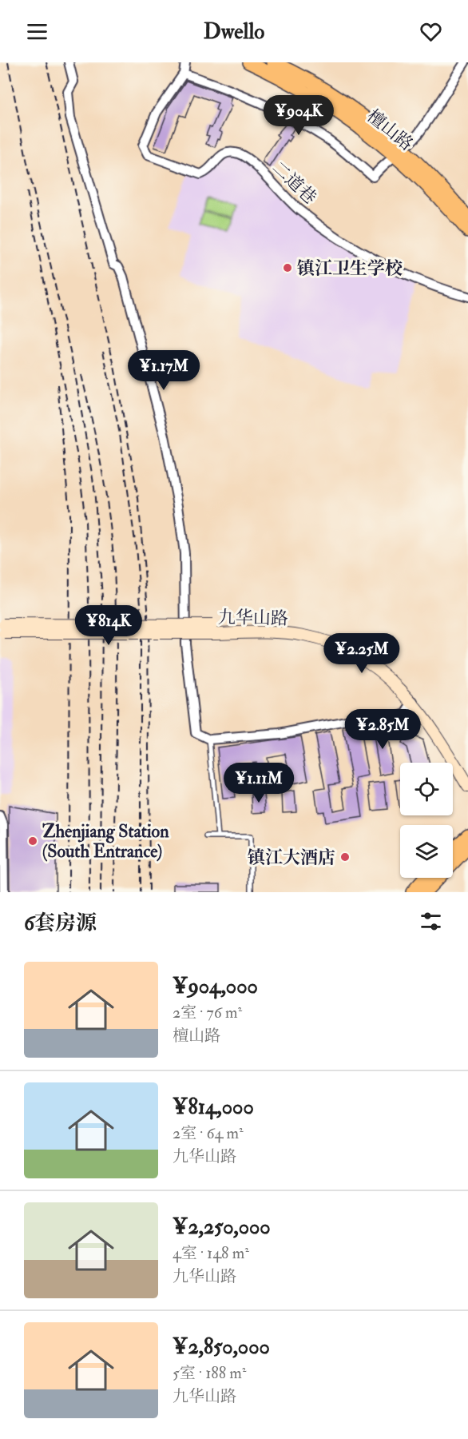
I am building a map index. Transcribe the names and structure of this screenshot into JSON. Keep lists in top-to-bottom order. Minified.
{"streets":{"main road":["檀山路","九华山路"],"street":["二道巷"]},"places":["镇江卫生学校","Zhenjiang Station (South Entrance)","镇江大酒店"],"page":{"header":"Dwello","price":["¥904K","¥1.17M","¥814K","¥2.25M","¥2.85M","¥1.11M"],"heading":"6套房源","list":[{"name":"¥904,000","note":"2室 · 76 m² · 檀山路"},{"name":"¥814,000","note":"2室 · 64 m² · 九华山路"},{"name":"¥2,250,000","note":"4室 · 148 m² · 九华山路"},{"name":"¥2,850,000","note":"5室 · 188 m² · 九华山路"}]}}
